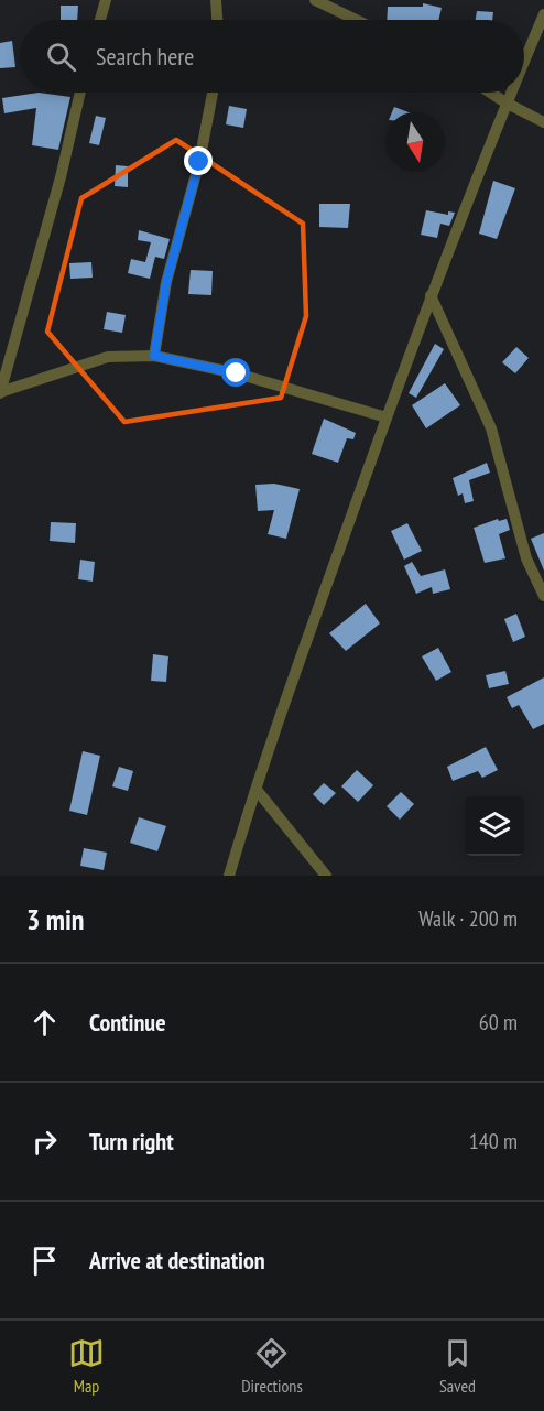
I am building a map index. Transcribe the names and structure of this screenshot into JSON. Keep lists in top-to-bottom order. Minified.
{"north":"bottom","page":{"search":"Search here","heading":["3 min","Walk · 200 m"],"list":[["Continue","60 m"],["Turn right","140 m"],"Arrive at destination"],"nav":["Map","Directions","Saved"]}}
